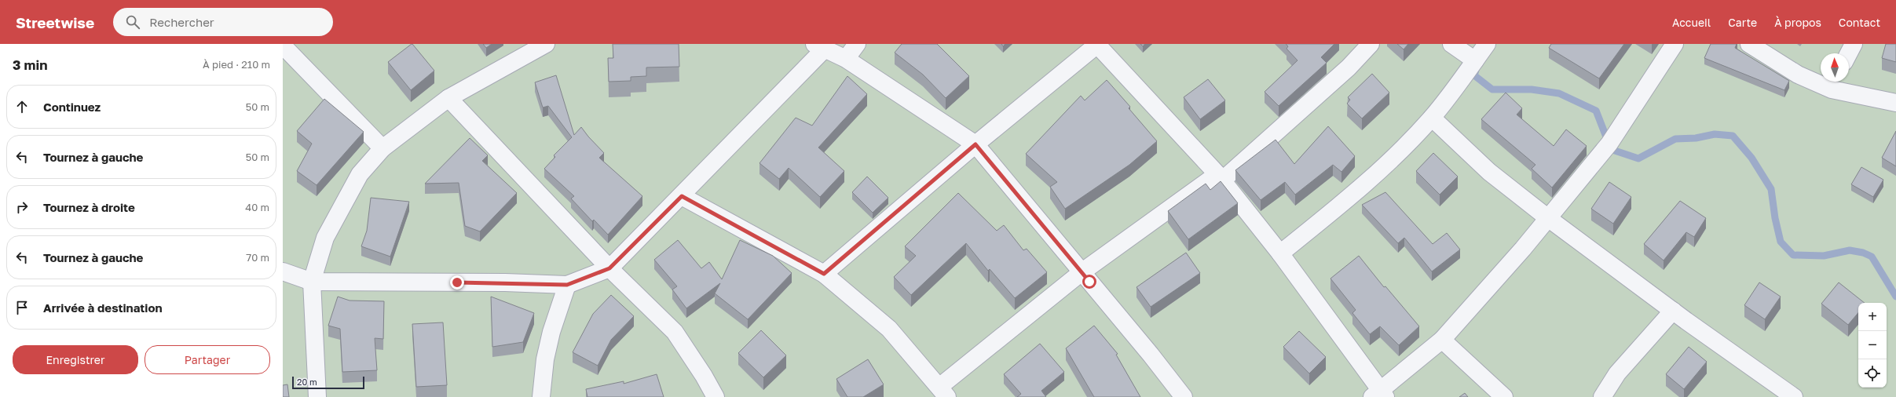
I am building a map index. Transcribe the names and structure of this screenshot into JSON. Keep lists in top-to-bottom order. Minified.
{"scale_bar":"20 m","north":"top","page":{"header":"Streetwise","search":"Rechercher","nav":["Accueil","Carte","À propos","Contact"],"heading":["3 min","À pied · 210 m"],"list":[["Continuez","50 m"],["Tournez à gauche","50 m"],["Tournez à droite","40 m"],["Tournez à gauche","70 m"],"Arrivée à destination"],"map_buttons":["+","−"],"buttons":["Enregistrer","Partager"],"scale":"20 m"}}
